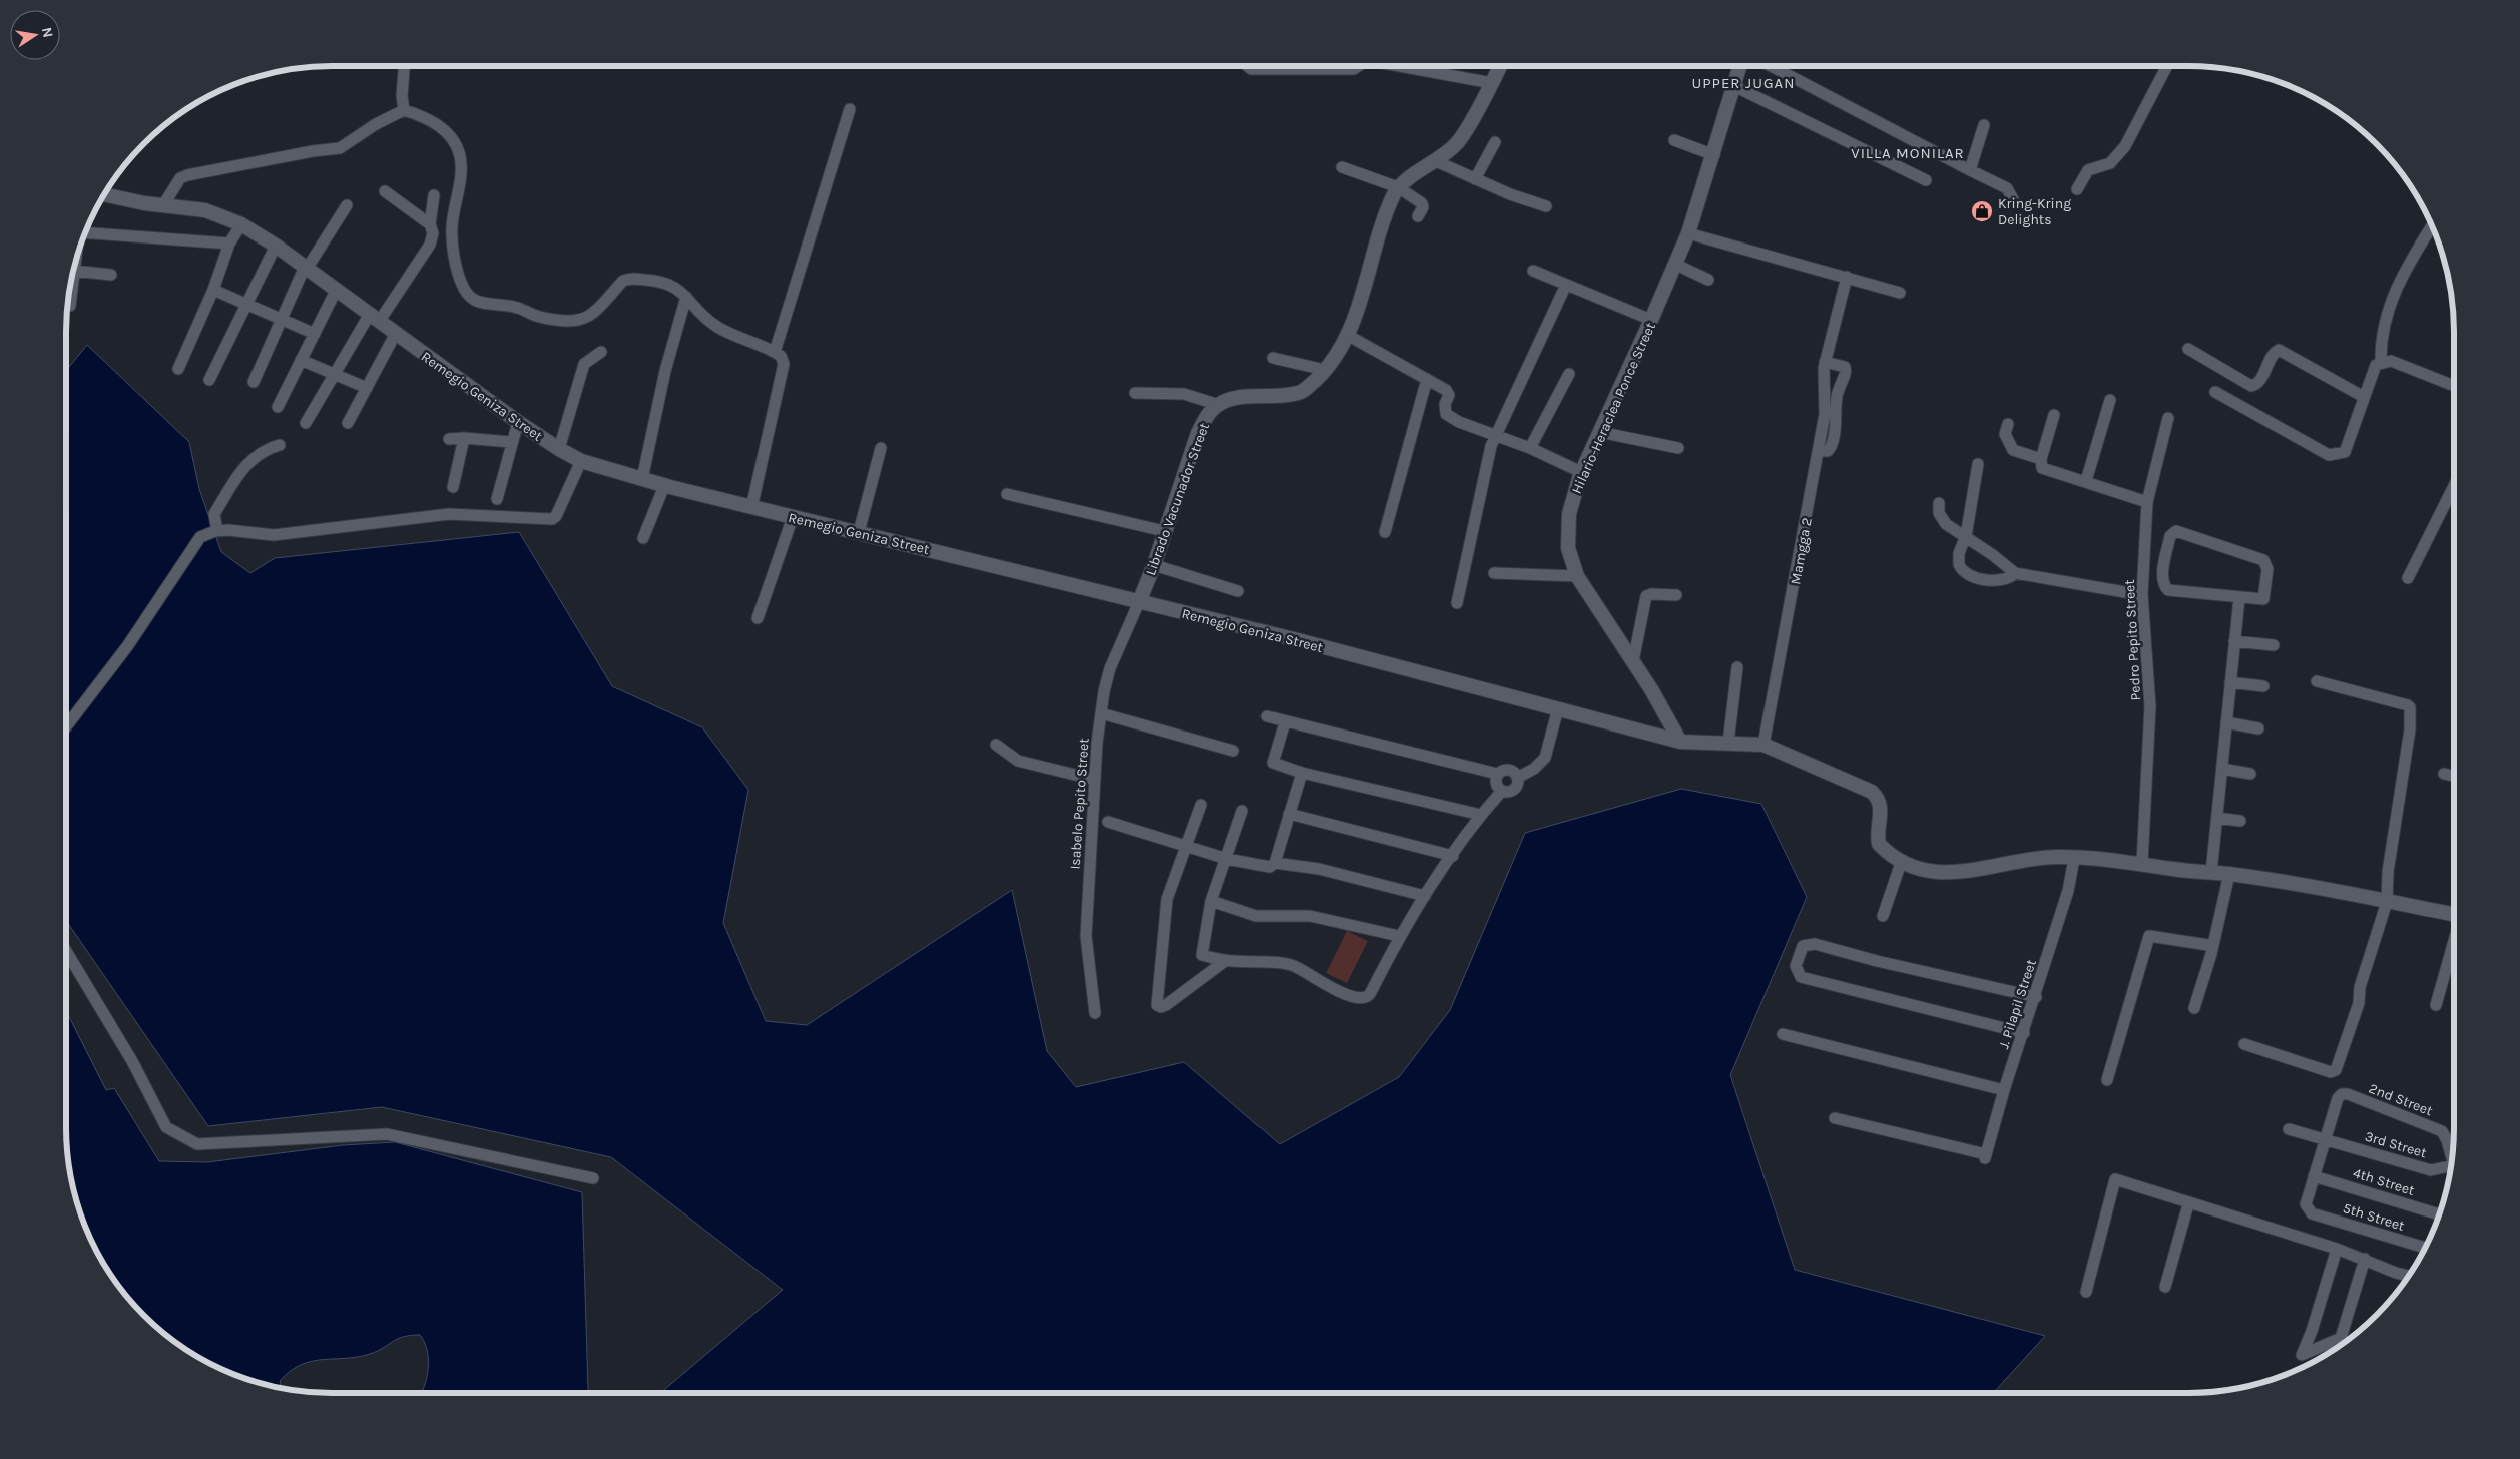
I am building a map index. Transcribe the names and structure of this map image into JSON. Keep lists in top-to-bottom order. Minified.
{"streets":{"street":["Remegio Geniza Street","Hilario-Heraclea Ponce Street","Librado Vacunador Street","Mamgga 2","Pedro Pepito Street","Isabelo Pepito Street","J. Pilapil Street","2nd Street","3rd Street","4th Street","5th Street"]},"crossings":[["Remegio Geniza Street","Hilario-Heraclea Ponce Street"],["Remegio Geniza Street","Librado Vacunador Street"],["Remegio Geniza Street","Isabelo Pepito Street"],["Librado Vacunador Street","Isabelo Pepito Street"],["2nd Street","3rd Street"],["4th Street","5th Street"]],"districts":["UPPER JUGAN","VILLA MONILAR"],"places":{"shop":["Kring-Kring Delights"]},"north":"right"}
